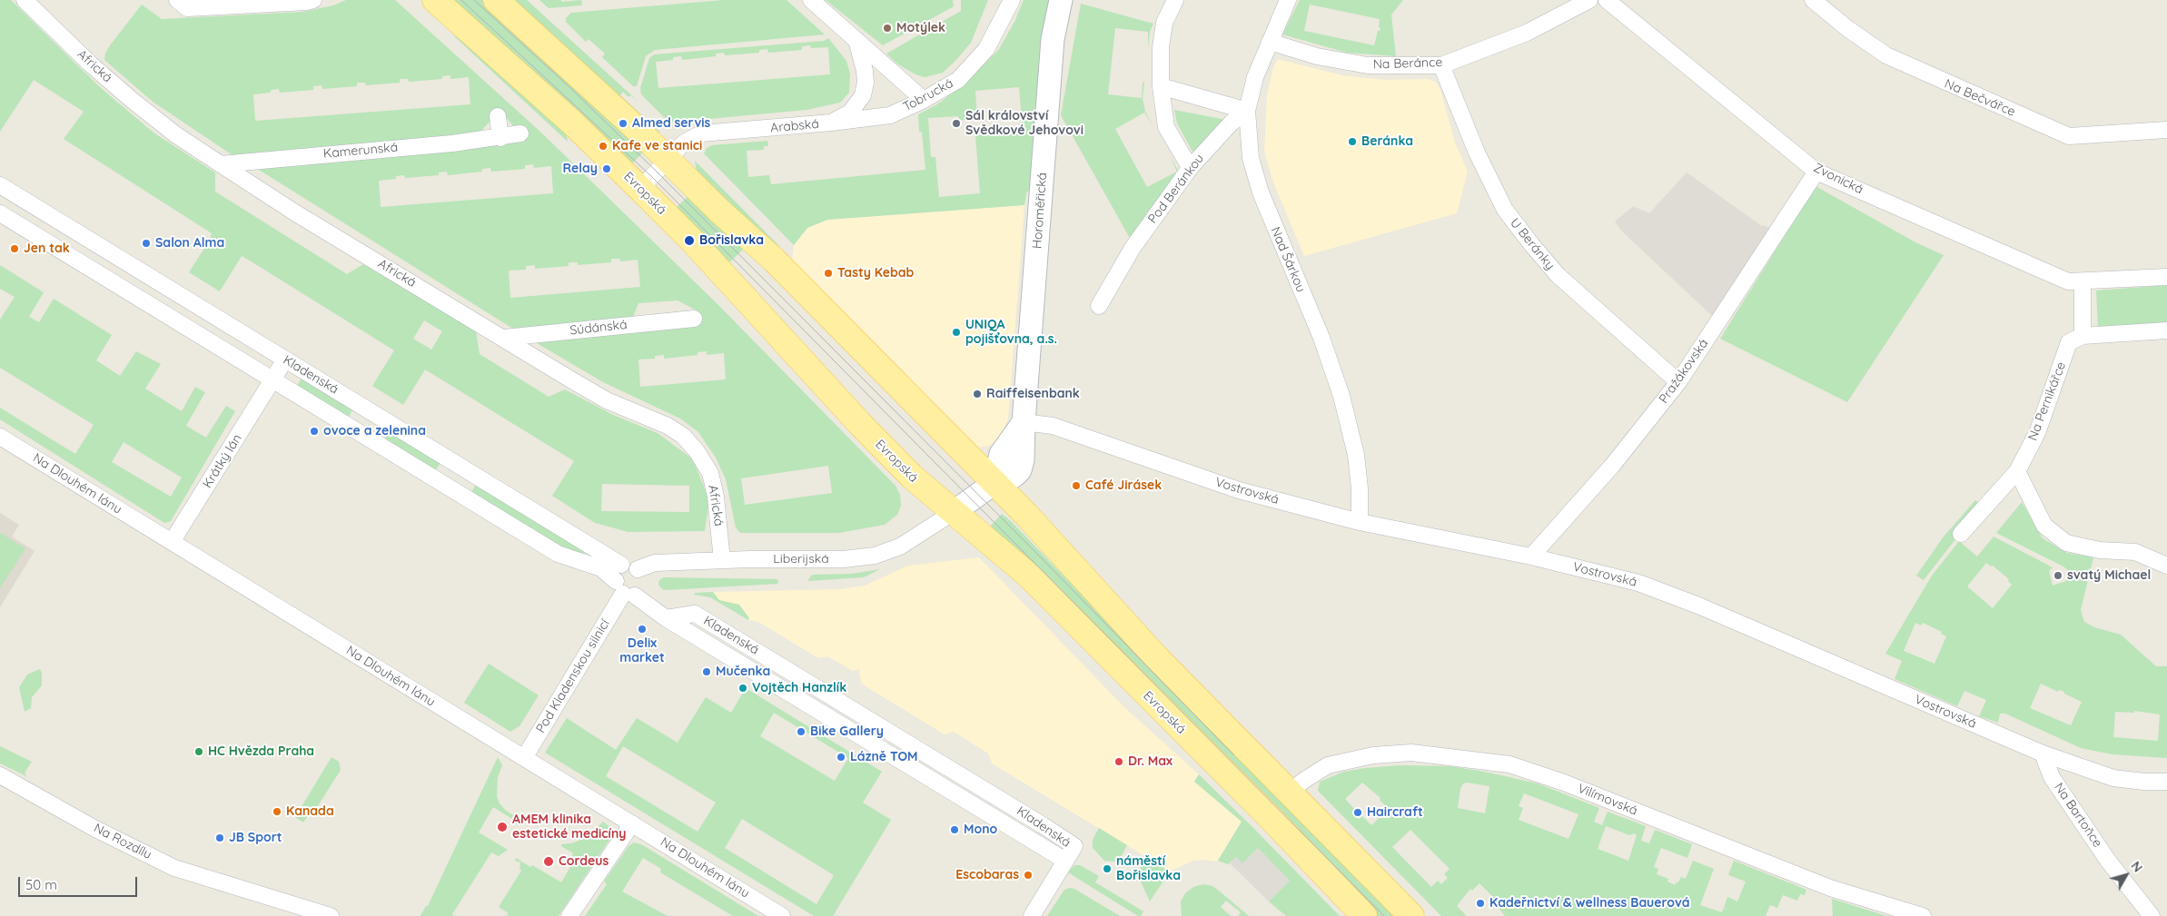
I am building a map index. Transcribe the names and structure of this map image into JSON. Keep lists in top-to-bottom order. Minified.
{"streets":{"main road":["Evropská","Horoměřická"],"street":["Na Beránce","Africká","Tobrucká","Na Bečvářce","Arabská","Kamerunská","Zvonická","Pod Beránkou","U Beránky","Nad Šárkou","Súdánská","Pražákovská","Kladenská","Na Pernikářce","Krátký lán","Na Dlouhém lánu","Vostrovská","Liberijská","Pod Kladenskou silnicí","Vilímovská","Na Bartoňce","Na Rozdílu"]},"crossings":[["Na Beránce","U Beránky"],["Na Beránce","Nad Šárkou"],["Africká","Kamerunská"],["Africká","Súdánská"],["Africká","Liberijská"],["Tobrucká","Arabská"],["Arabská","Evropská"],["Zvonická","Pražákovská"],["Pod Beránkou","Nad Šárkou"],["Evropská","Horoměřická"],["Evropská","Liberijská"],["Horoměřická","Vostrovská"],["Horoměřická","Liberijská"],["U Beránky","Pražákovská"],["Nad Šárkou","Vostrovská"],["Pražákovská","Vostrovská"],["Kladenská","Krátký lán"],["Kladenská","Liberijská"],["Kladenská","Pod Kladenskou silnicí"],["Krátký lán","Na Dlouhém lánu"],["Na Dlouhém lánu","Pod Kladenskou silnicí"],["Vostrovská","Na Bartoňce"],["Liberijská","Pod Kladenskou silnicí"]],"places":["Motýlek","Almed servis","Sál království Svědkové Jehovovi","Beránka","Kafe ve stanici","Relay","Bořislavka","Salon Alma","Jen tak","Tasty Kebab","UNIQA pojišťovna, a.s.","Raiffeisenbank","ovoce a zelenina","Café Jirásek","svatý Michael","Delix market","Mučenka","Vojtěch Hanzlík","Bike Gallery","HC Hvězda Praha","Lázně TOM","Dr. Max","Kanada","Haircraft","AMEM klinika estetické medicíny","Mono","JB Sport","Cordeus","náměstí Bořislavka","Escobaras","Kadeřnictví & wellness Bauerová"],"scale_bar":"50 m","north":"top right"}
